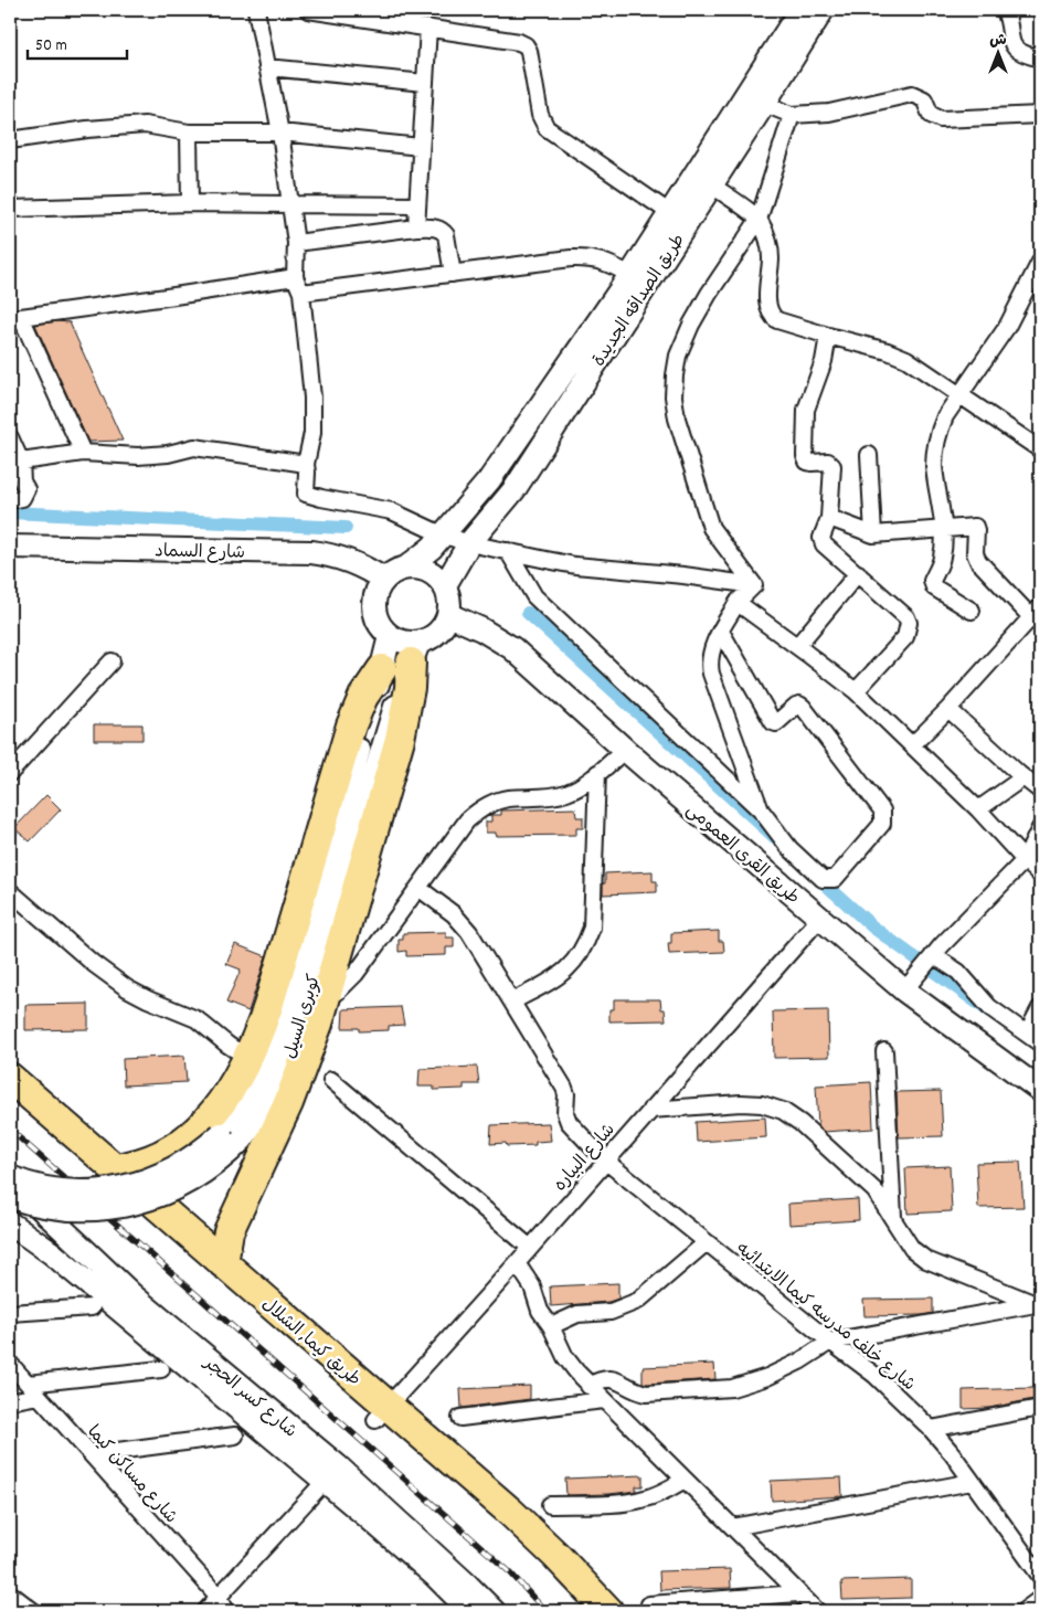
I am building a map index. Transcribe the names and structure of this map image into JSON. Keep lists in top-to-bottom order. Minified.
{"streets":{"highway":["طريق كيما, الشلال"],"street":["طريق الصداقه الجديدة","شارع السماد","طريق القرى العمومى","كوبرى السيل","شارع البياره","شارع خلف مدرسه كيما الابتدائيه","شارع كسر الحجر","شارع مساكن كيما"]},"crossings":[["طريق الصداقه الجديدة","شارع السماد"],["طريق الصداقه الجديدة","طريق القرى العمومى"],["طريق الصداقه الجديدة","كوبرى السيل"],["شارع السماد","طريق القرى العمومى"],["شارع السماد","كوبرى السيل"],["طريق القرى العمومى","كوبرى السيل"],["طريق القرى العمومى","شارع البياره"],["كوبرى السيل","شارع كسر الحجر"],["شارع البياره","شارع خلف مدرسه كيما الابتدائيه"],["شارع البياره","طريق كيما, الشلال"]],"scale_bar":"50 m","north":"top"}
